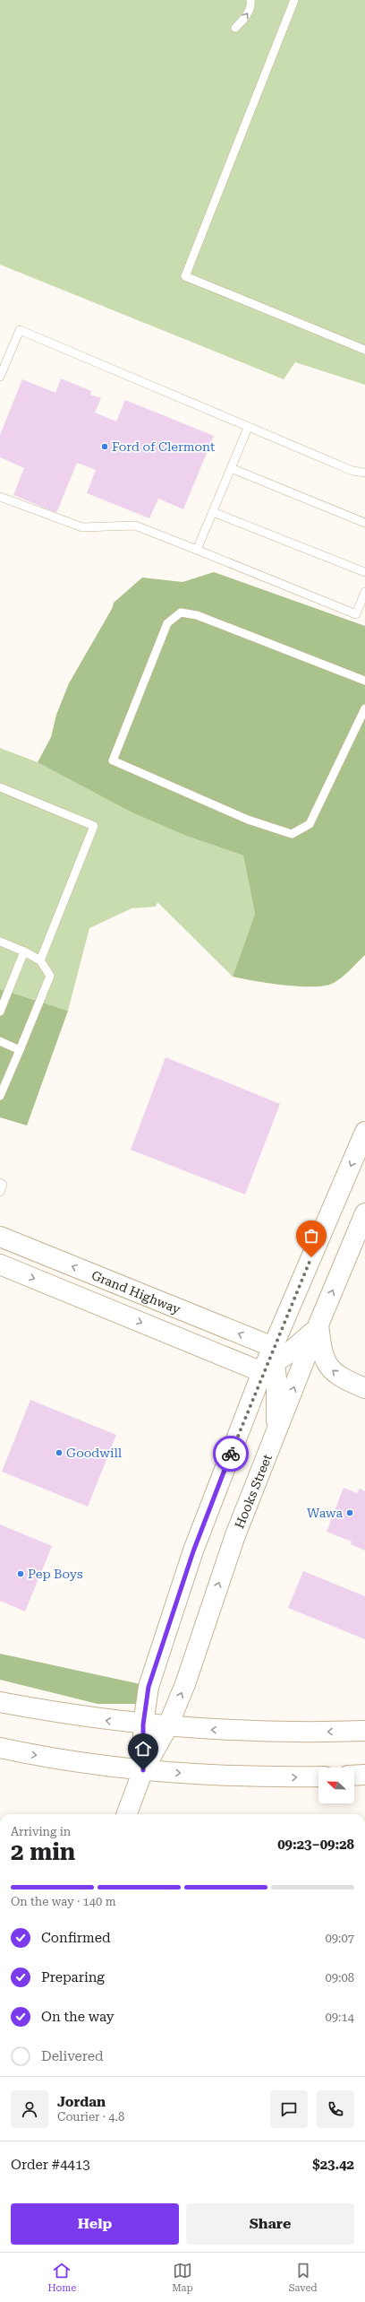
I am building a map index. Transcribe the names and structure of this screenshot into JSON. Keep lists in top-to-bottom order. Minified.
{"streets":{"main road":["Grand Highway","Hooks Street"]},"crossings":[["Grand Highway","Hooks Street"]],"places":["Ford of Clermont","Goodwill","Wawa","Pep Boys"],"north":"left","page":{"heading":["2 min","Arriving in","09:23–09:28"],"panel":["Jordan","Courier · 4.8","Order #4413","$23.42"],"bar":"On the way · 140 m","list":[["Confirmed","09:07"],["Preparing","09:08"],["On the way","09:14"],"Delivered"],"buttons":["Help","Share"],"tabs":["Home","Map","Saved"]}}
